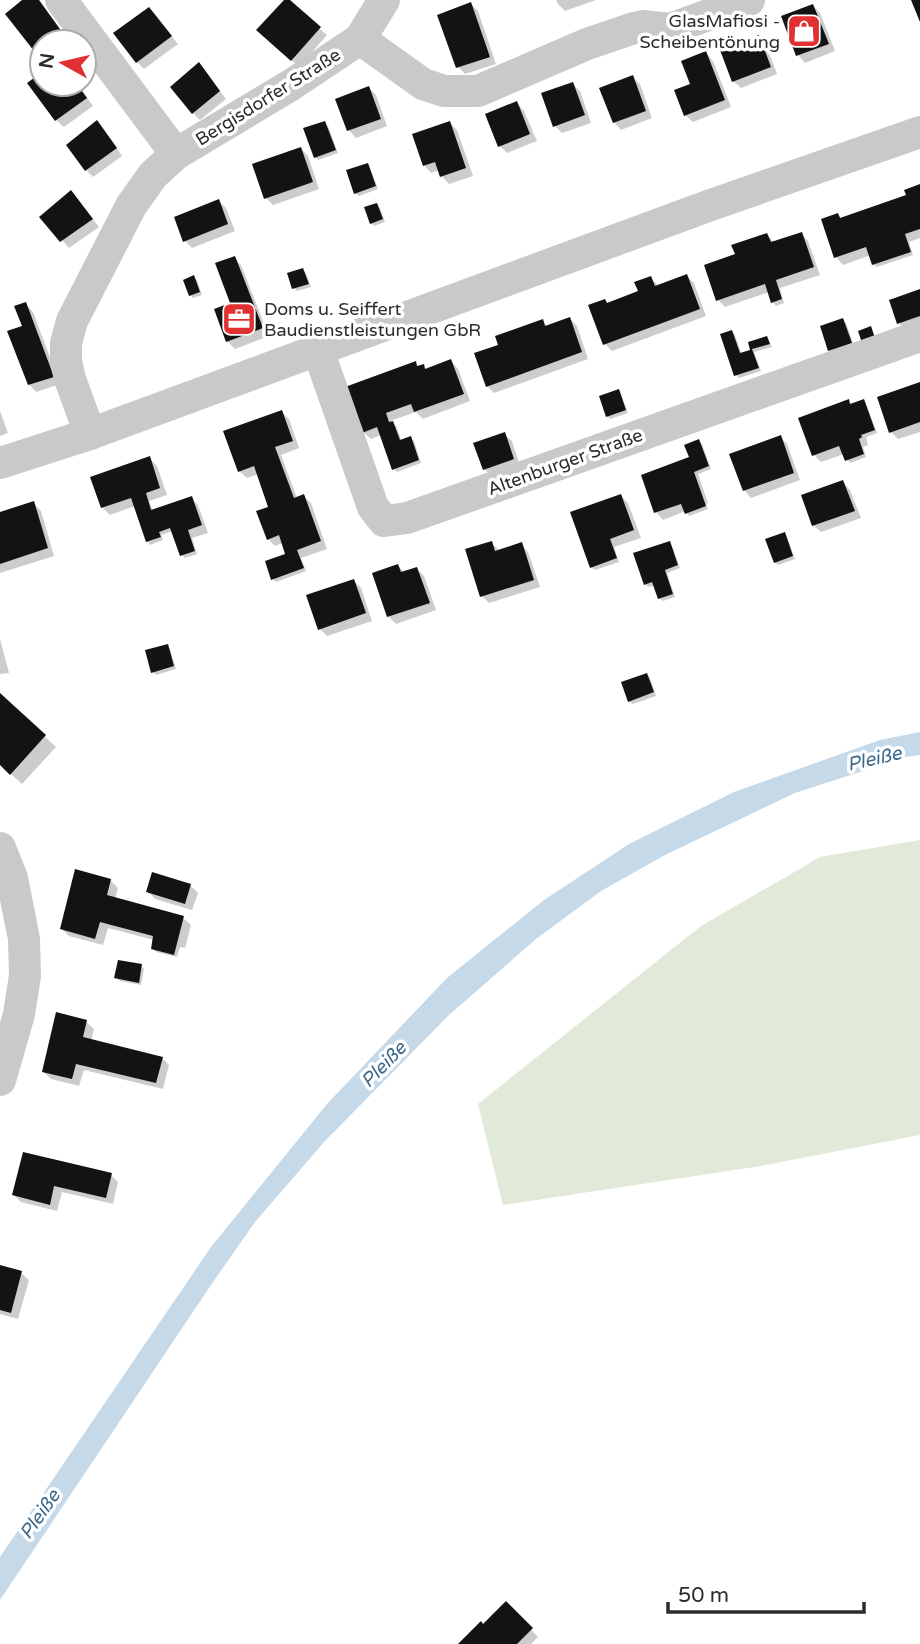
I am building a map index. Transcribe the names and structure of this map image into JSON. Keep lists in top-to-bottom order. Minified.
{"streets":{"street":["Bergisdorfer Straße","Altenburger Straße"]},"water":["Pleiße"],"places":{"shop":["GlasMafiosi - Scheibentönung"],"office":["Doms u. Seiffert Baudienstleistungen GbR"]},"scale_bar":"50 m","north":"left"}
